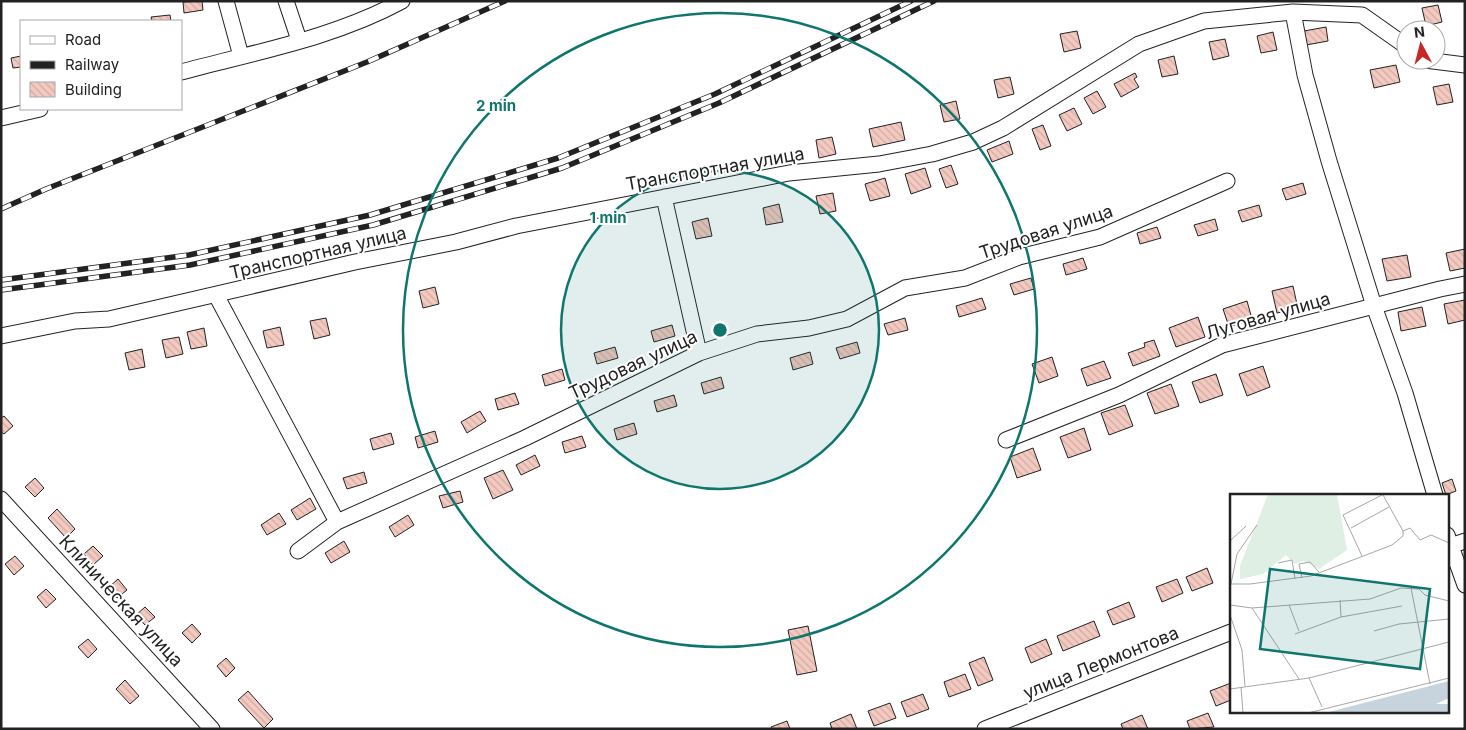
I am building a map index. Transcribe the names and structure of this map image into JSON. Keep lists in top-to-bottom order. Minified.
{"streets":{"street":["Транспортная улица","Трудовая улица","Луговая улица","Клиническая улица","улица Лермонтова"]},"legend":["Road","Railway","Building"],"north":"top","rings":["2 min","1 min"]}
